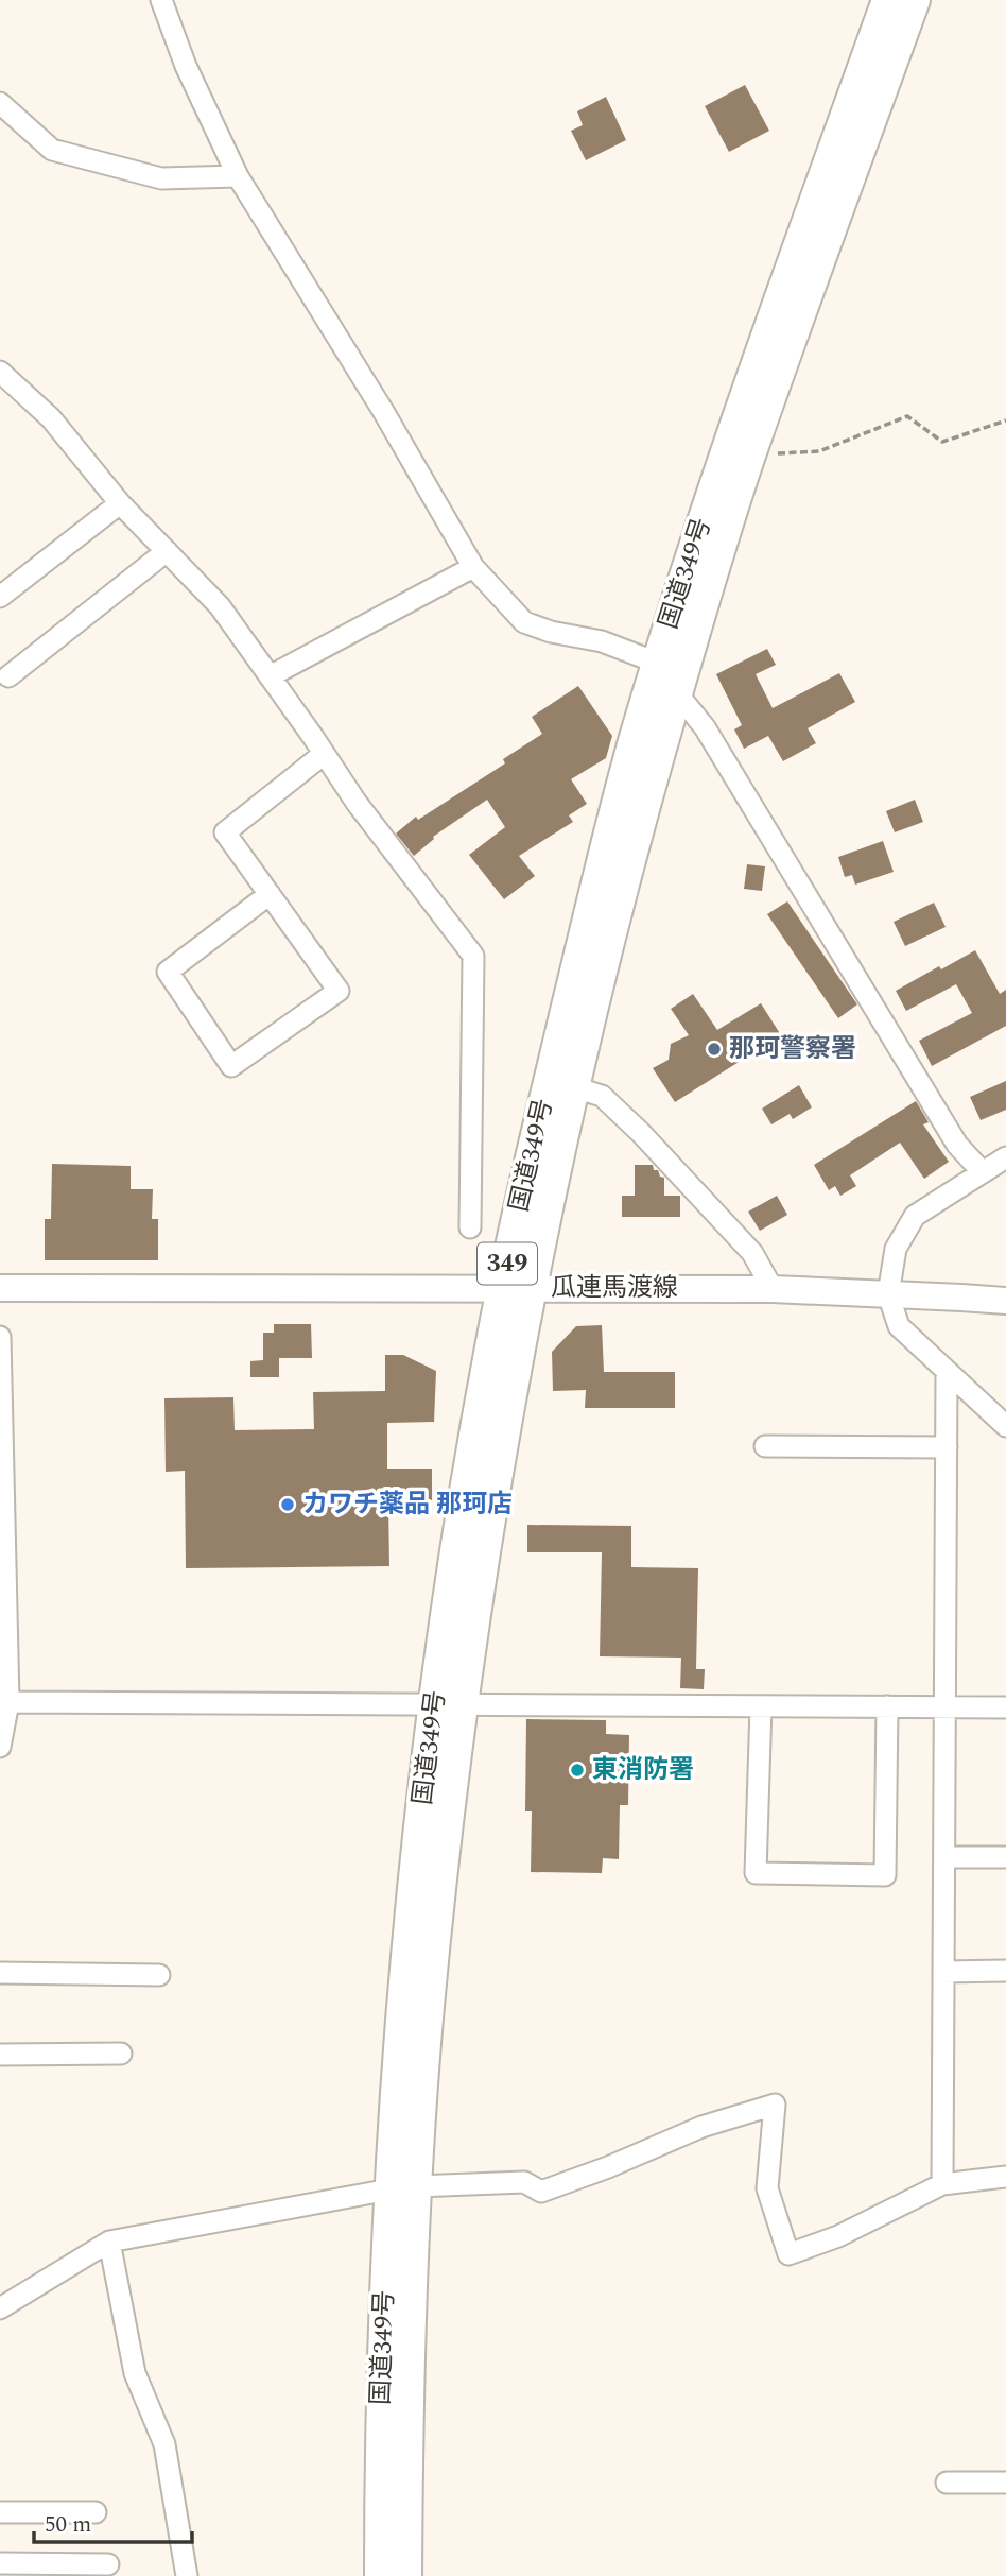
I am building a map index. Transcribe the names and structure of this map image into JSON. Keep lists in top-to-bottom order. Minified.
{"streets":{"highway":["国道349号","349"],"main road":["瓜連馬渡線"]},"crossings":[["国道349号","瓜連馬渡線"]],"places":["那珂警察署","カワチ薬品 那珂店","東消防署"],"scale_bar":"50 m"}
